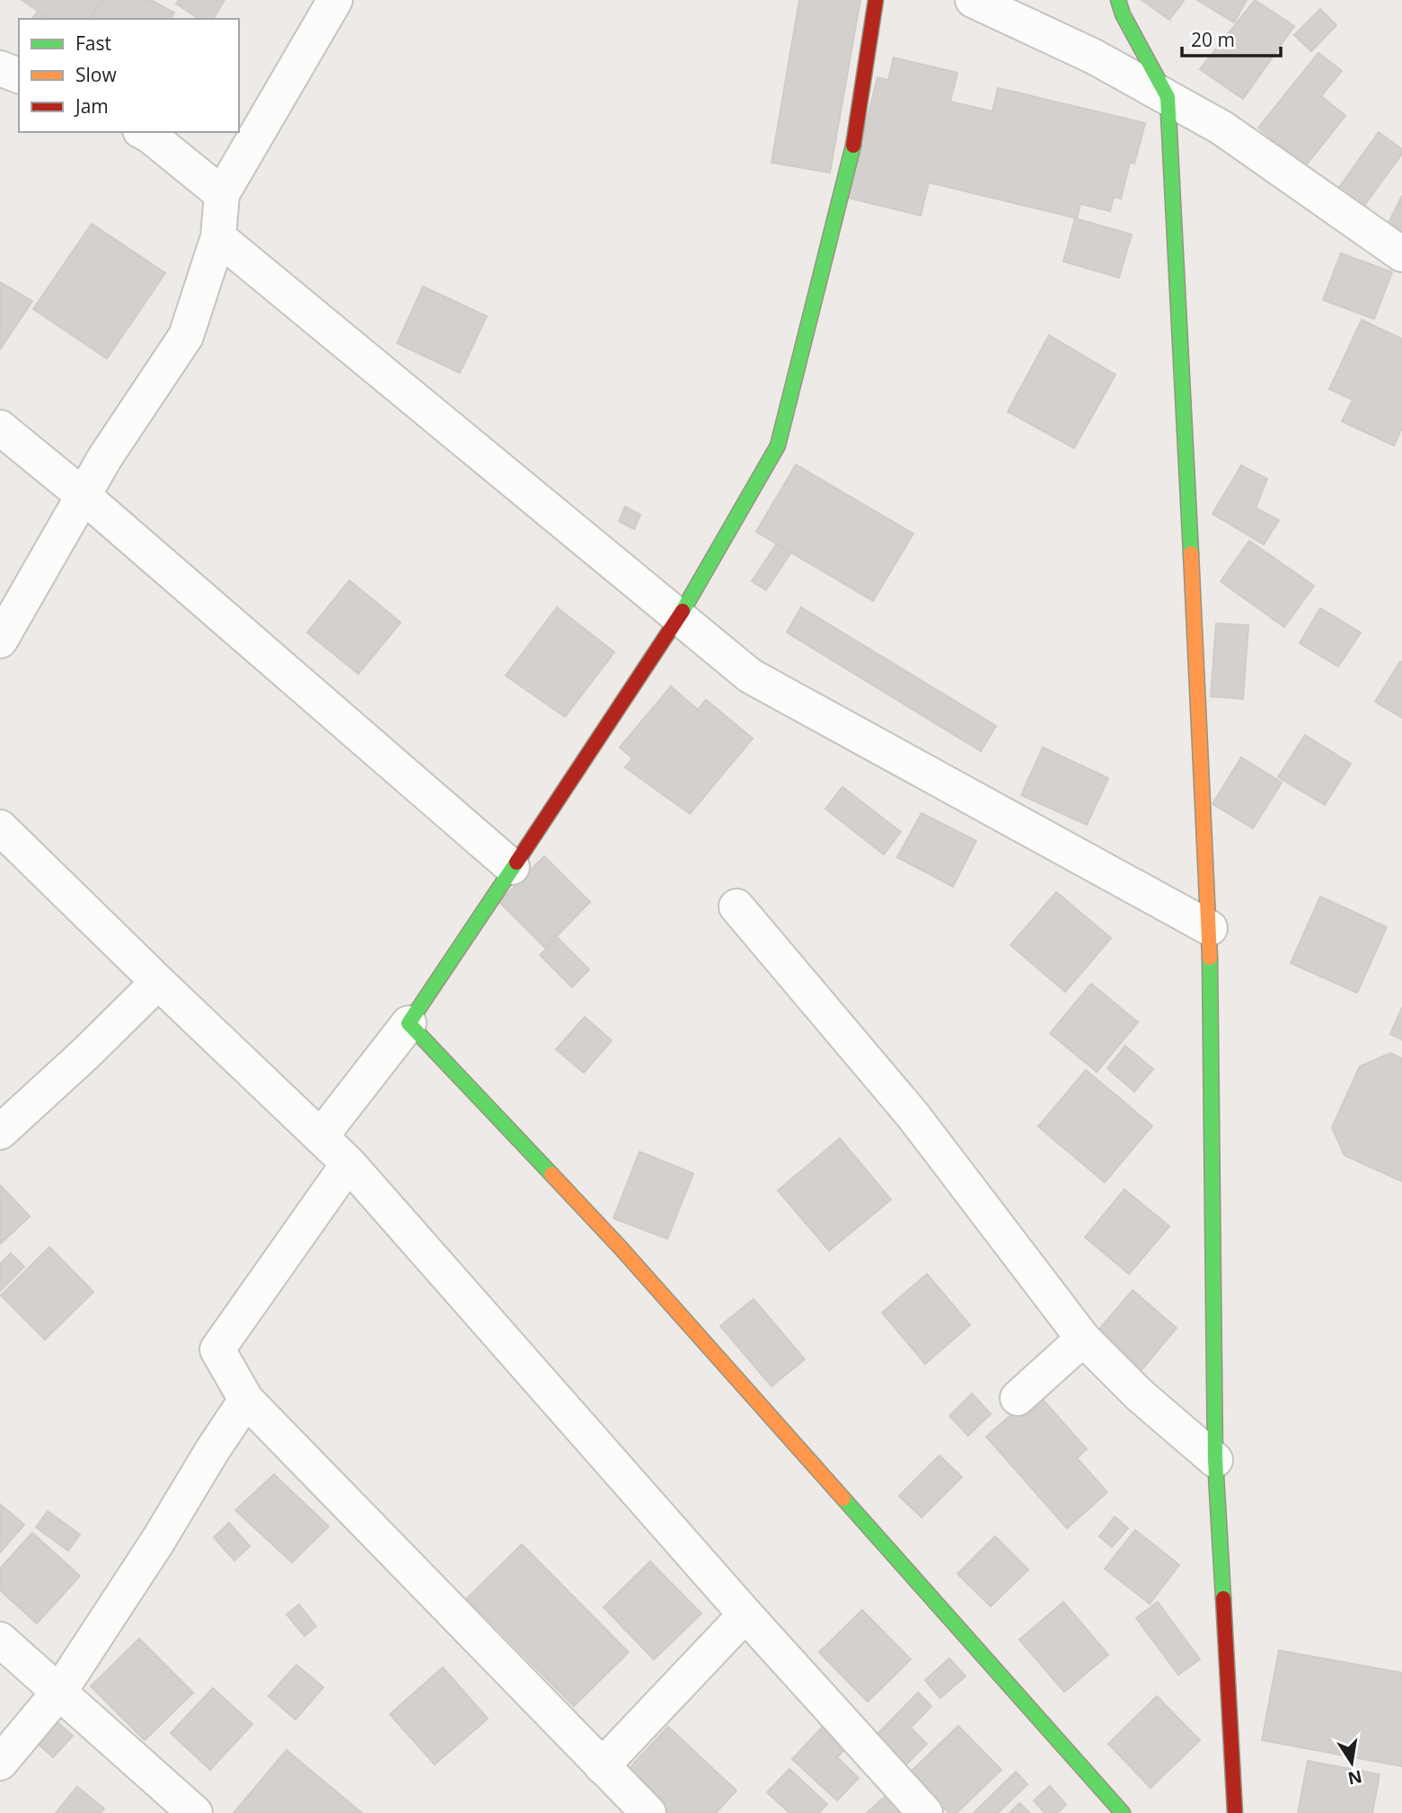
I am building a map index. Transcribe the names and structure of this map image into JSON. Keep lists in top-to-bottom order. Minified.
{"legend":["Fast","Slow","Jam"],"scale_bar":"20 m","north":"bottom"}
